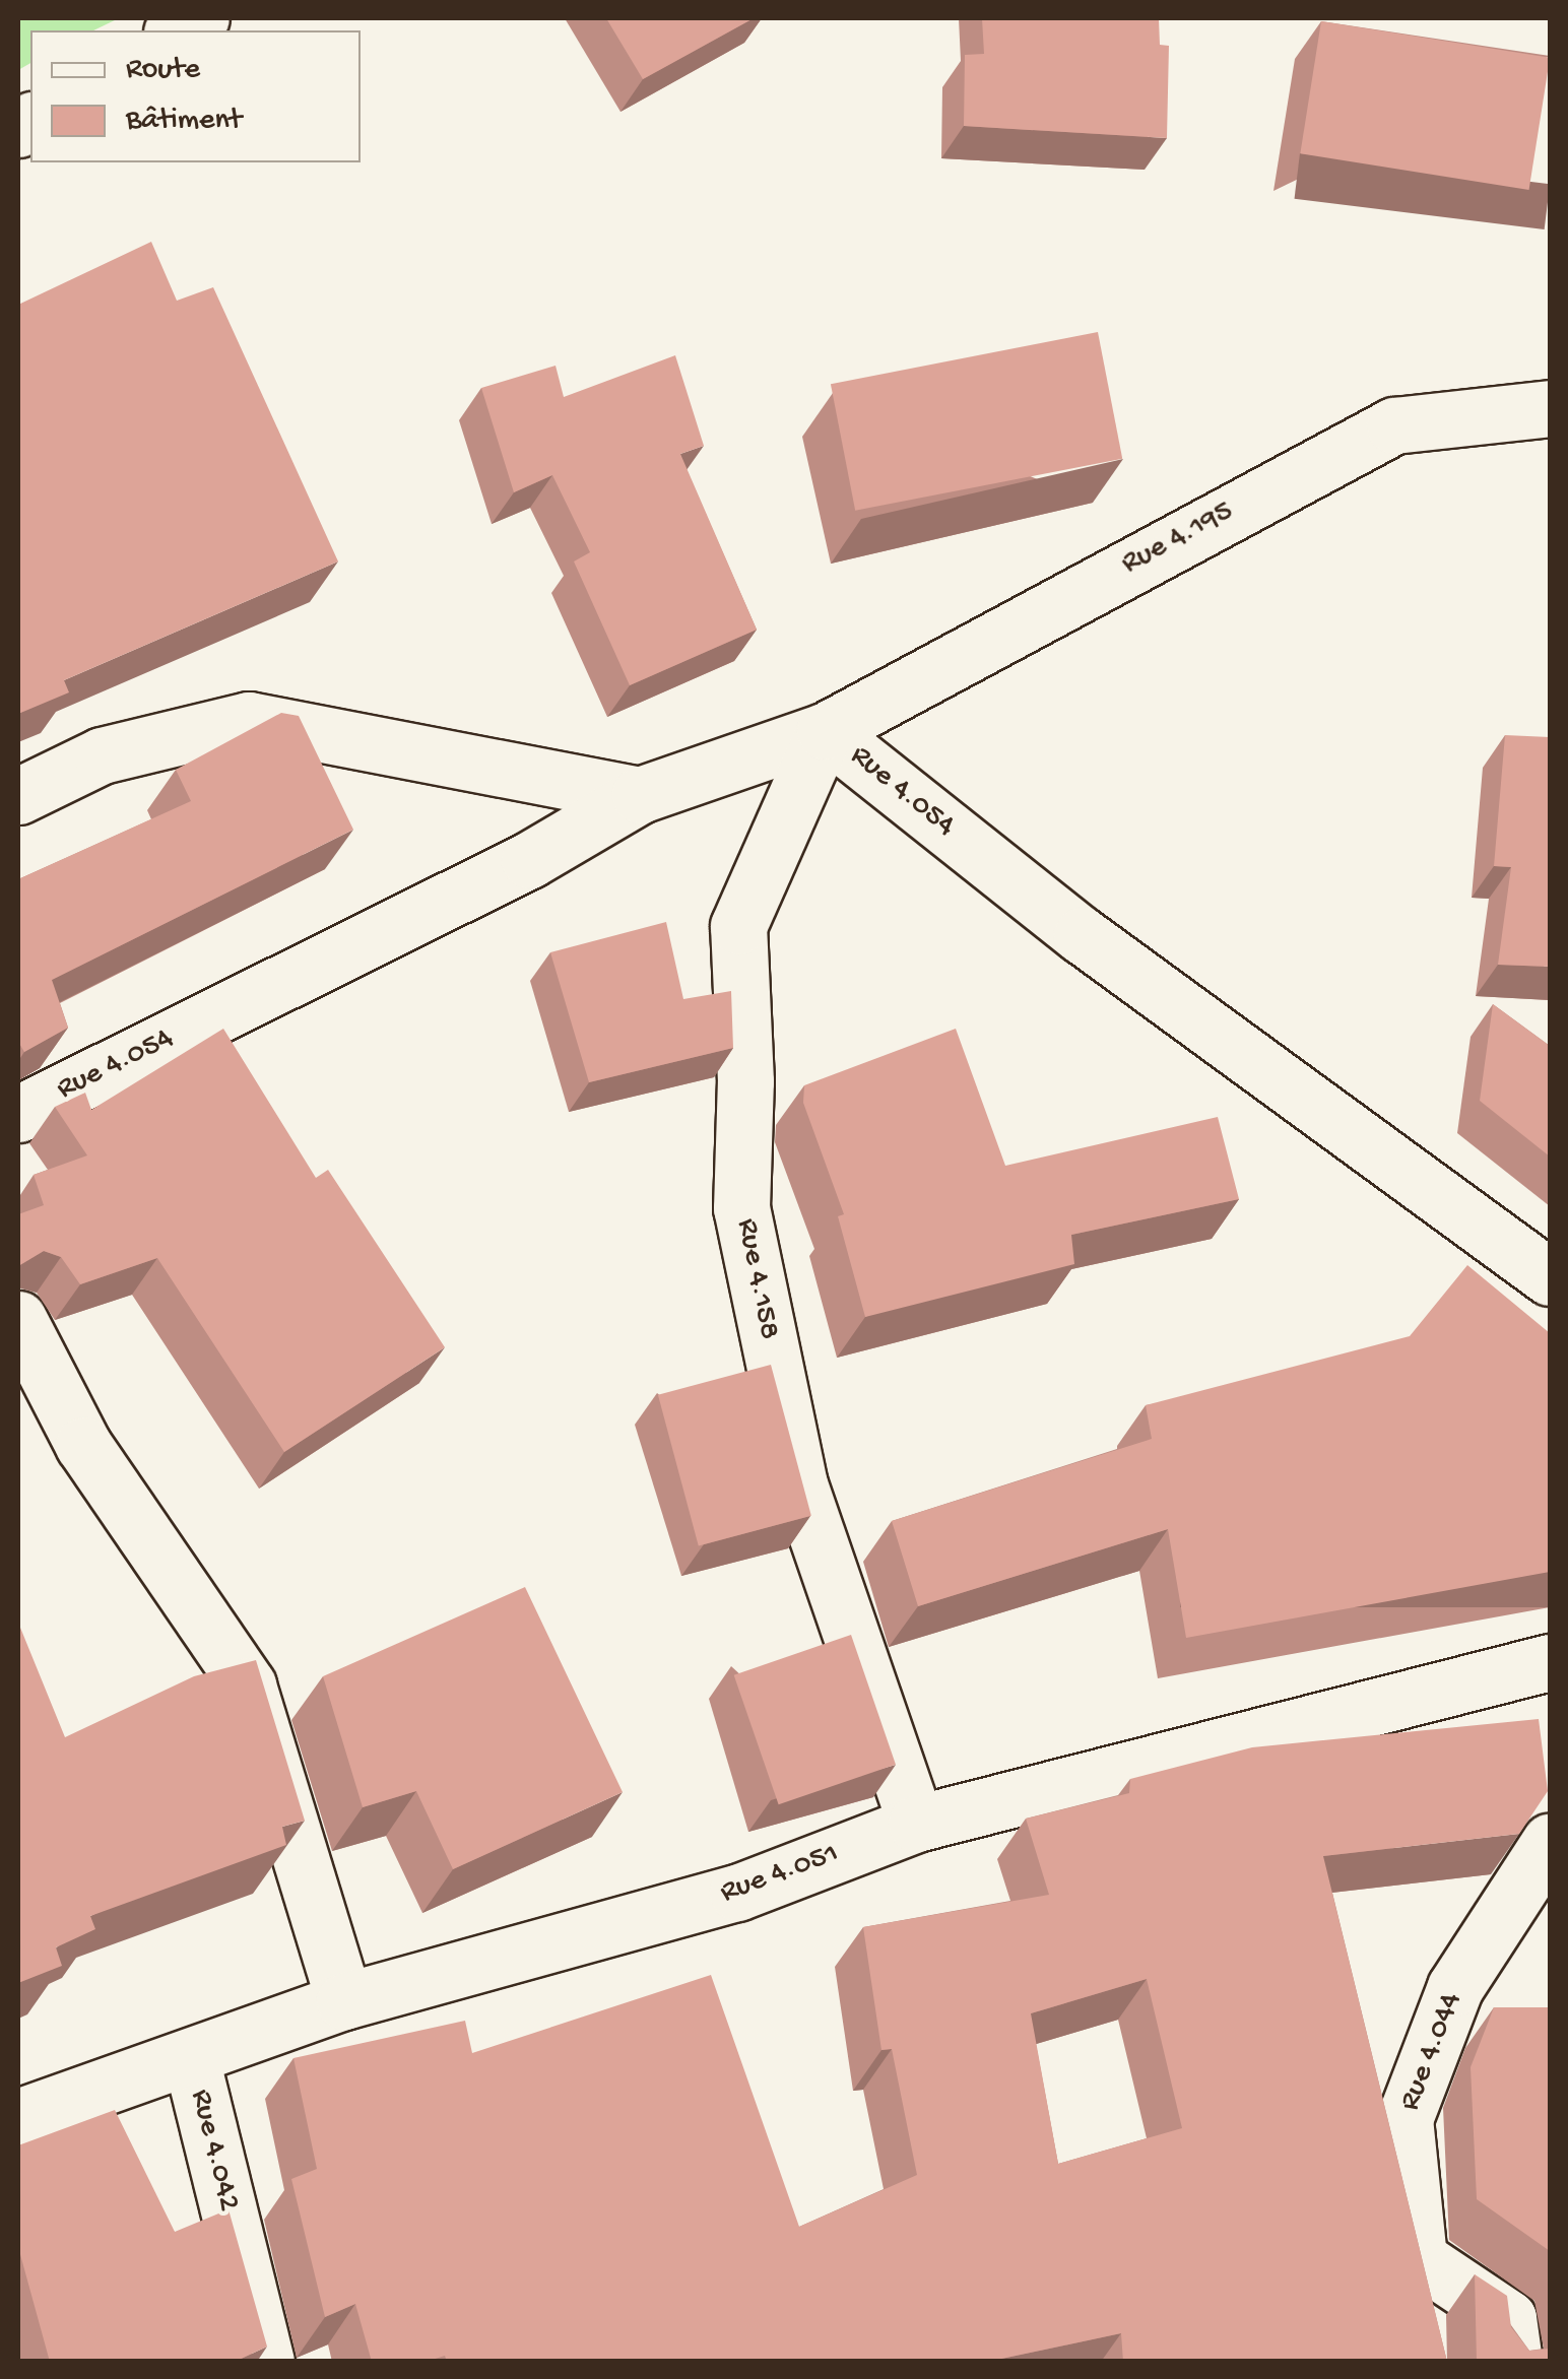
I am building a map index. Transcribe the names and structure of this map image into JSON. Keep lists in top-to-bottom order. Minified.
{"streets":{"street":["Rue 4.195","Rue 4.054","Rue 4.158","Rue 4.051","Rue 4.044","Rue 4.042"]},"crossings":[["Rue 4.195","Rue 4.054"],["Rue 4.195","Rue 4.158"],["Rue 4.054","Rue 4.158"],["Rue 4.158","Rue 4.051"],["Rue 4.051","Rue 4.042"]],"legend":["Route","Bâtiment"]}
